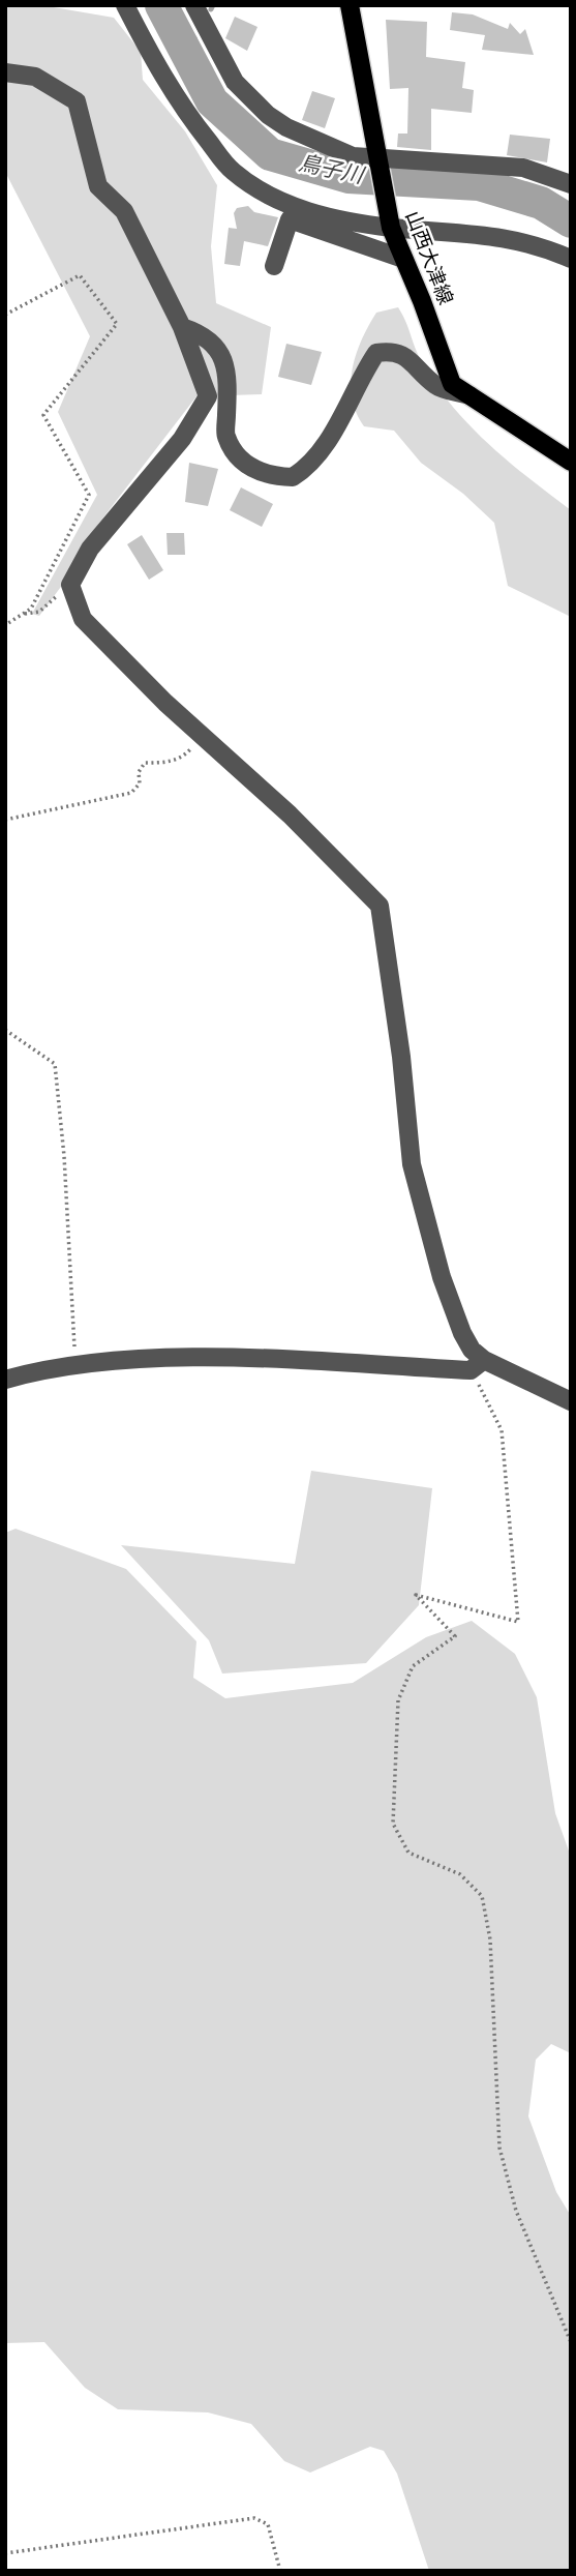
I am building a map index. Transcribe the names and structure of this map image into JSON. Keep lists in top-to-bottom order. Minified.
{"streets":{"main road":["山西大津線"]},"water":["鳥子川"]}
